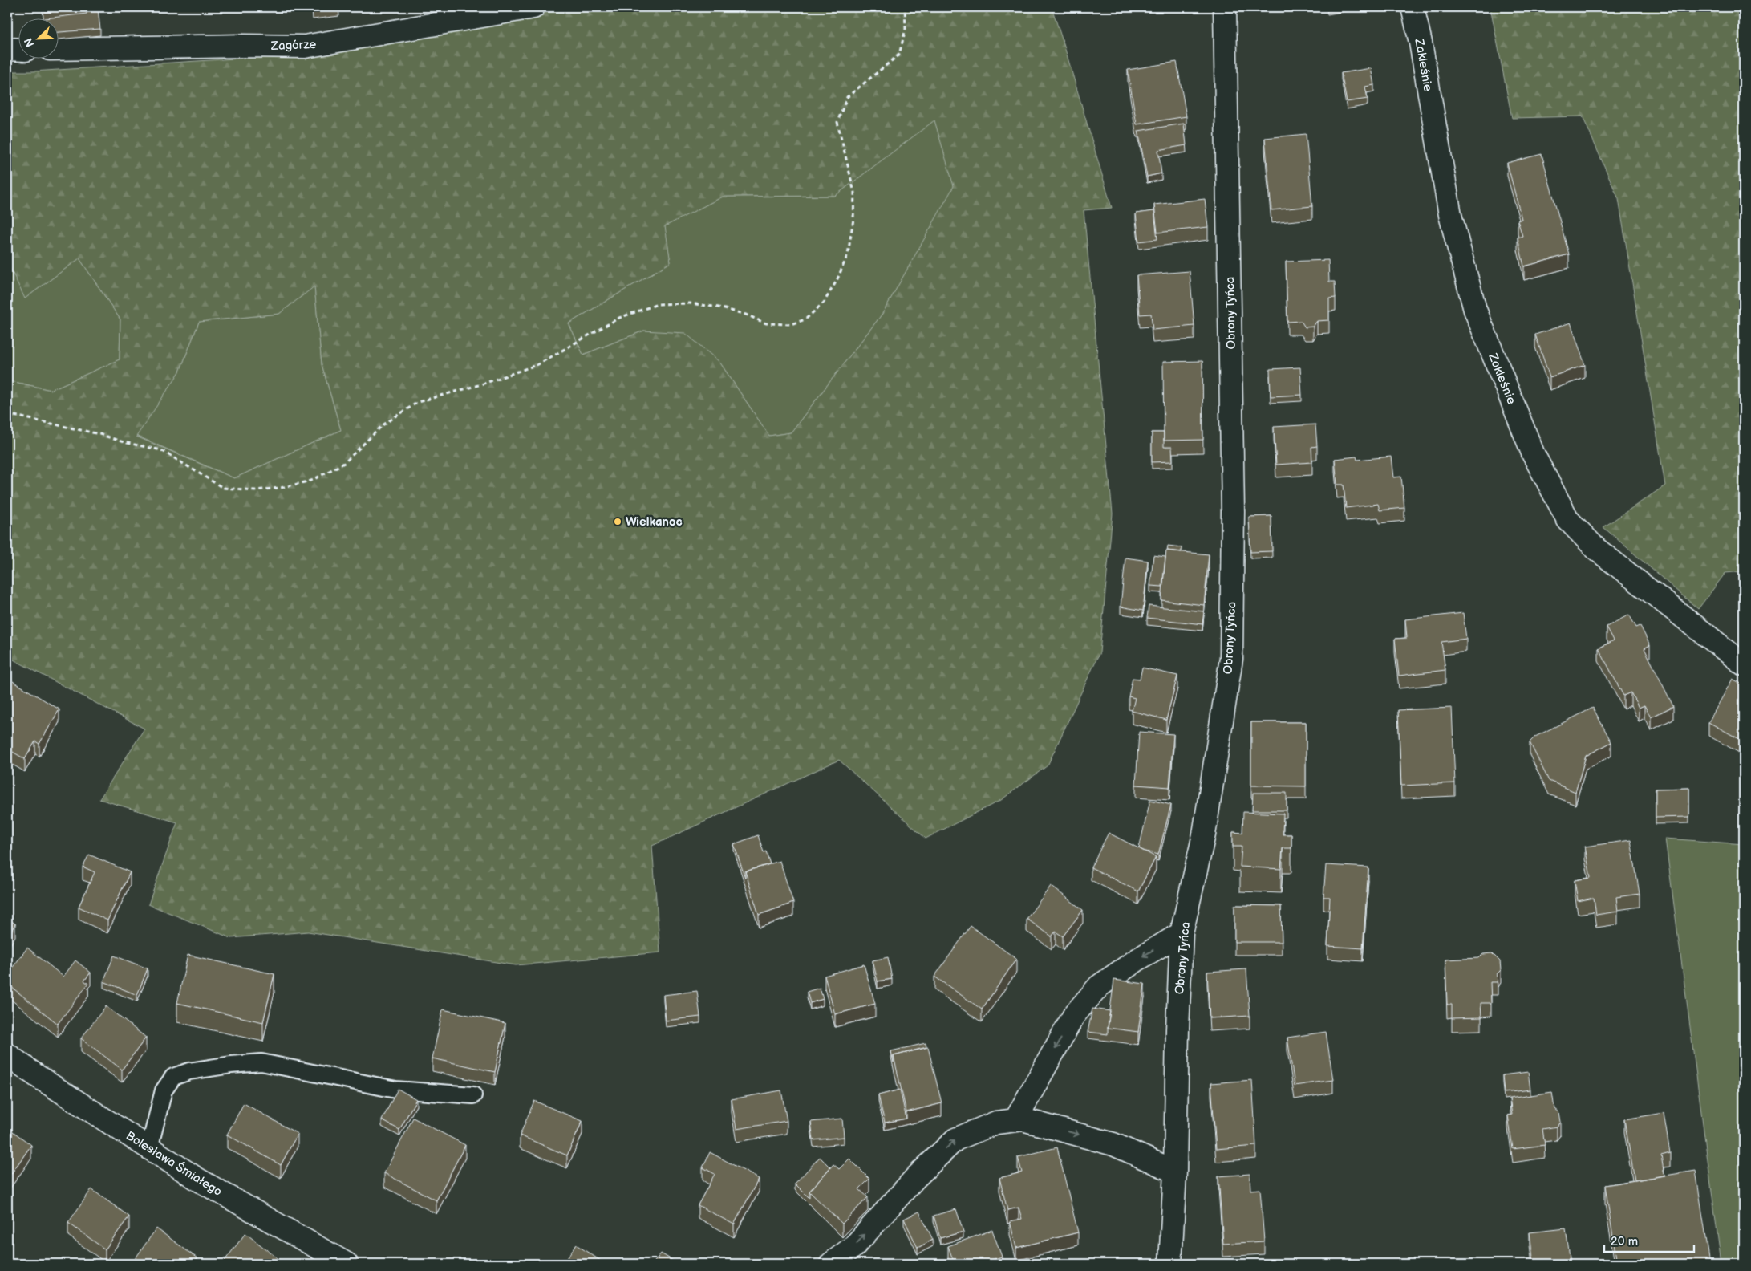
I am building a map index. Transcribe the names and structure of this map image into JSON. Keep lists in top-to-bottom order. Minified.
{"streets":{"street":["Zagórze","Zakleśnie","Obrony Tyńca","Bolesława Śmiałego"]},"places":["Wielkanoc"],"scale_bar":"20 m","north":"bottom left"}
